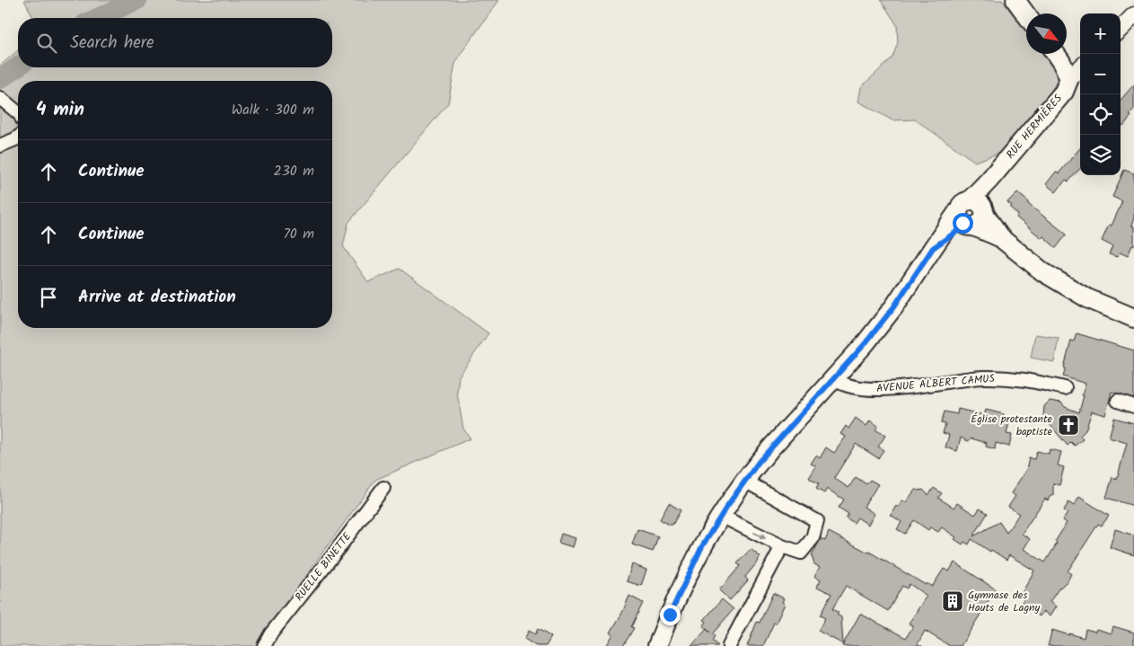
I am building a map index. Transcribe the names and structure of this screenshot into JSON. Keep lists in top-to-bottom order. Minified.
{"streets":{"main road":["RUE HERMIÈRES"],"street":["AVENUE ALBERT CAMUS","RUELLE BINETTE"]},"crossings":[["RUE HERMIÈRES","AVENUE ALBERT CAMUS"]],"places":{"church":["Église protestante baptiste"],"building":["Gymnase des Hauts de Lagny"]},"north":"bottom right","page":{"map_buttons":["+","−"],"search":"Search here","heading":["4 min","Walk · 300 m"],"list":[["Continue","230 m"],["Continue","70 m"],"Arrive at destination"]}}
